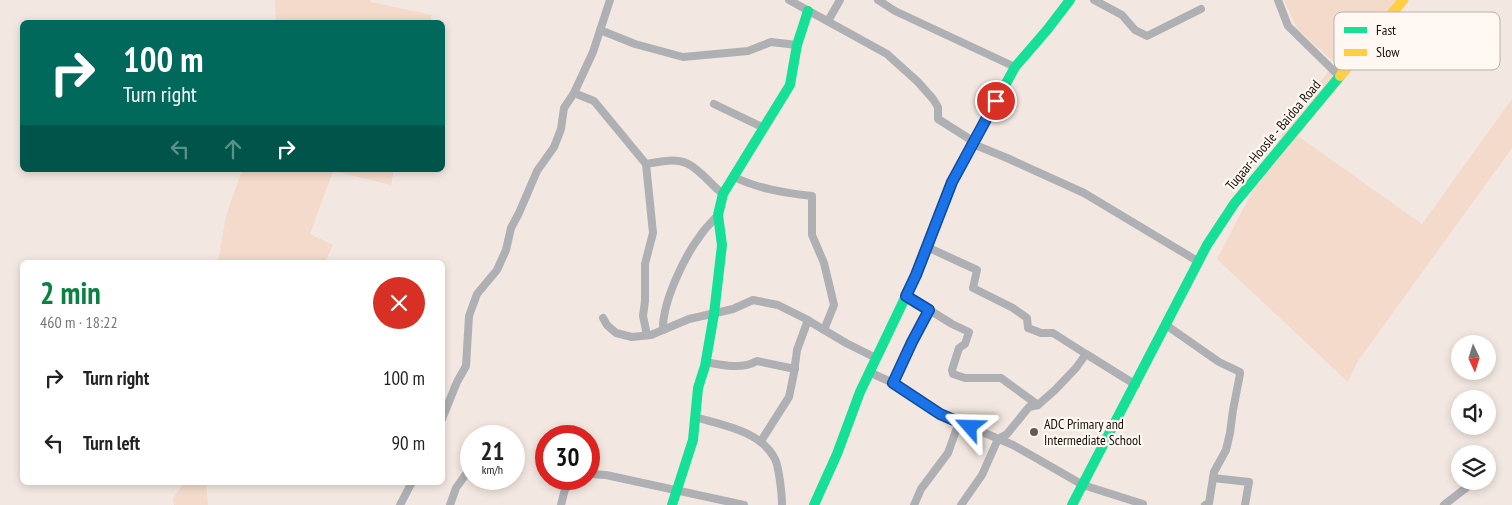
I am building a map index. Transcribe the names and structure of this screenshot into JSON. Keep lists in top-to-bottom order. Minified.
{"streets":{"street":["Tugaar-Hoosle - Baidoa Road"]},"places":["ADC Primary and Intermediate School"],"legend":["Fast","Slow"],"north":"bottom","page":{"turn":["100 m","Turn right"],"heading":["2 min","460 m · 18:22"],"list":[{"name":"Turn right","value":"100 m"},{"name":"Turn left","value":"90 m"}],"speed":"21 km/h","limit":"30"}}
